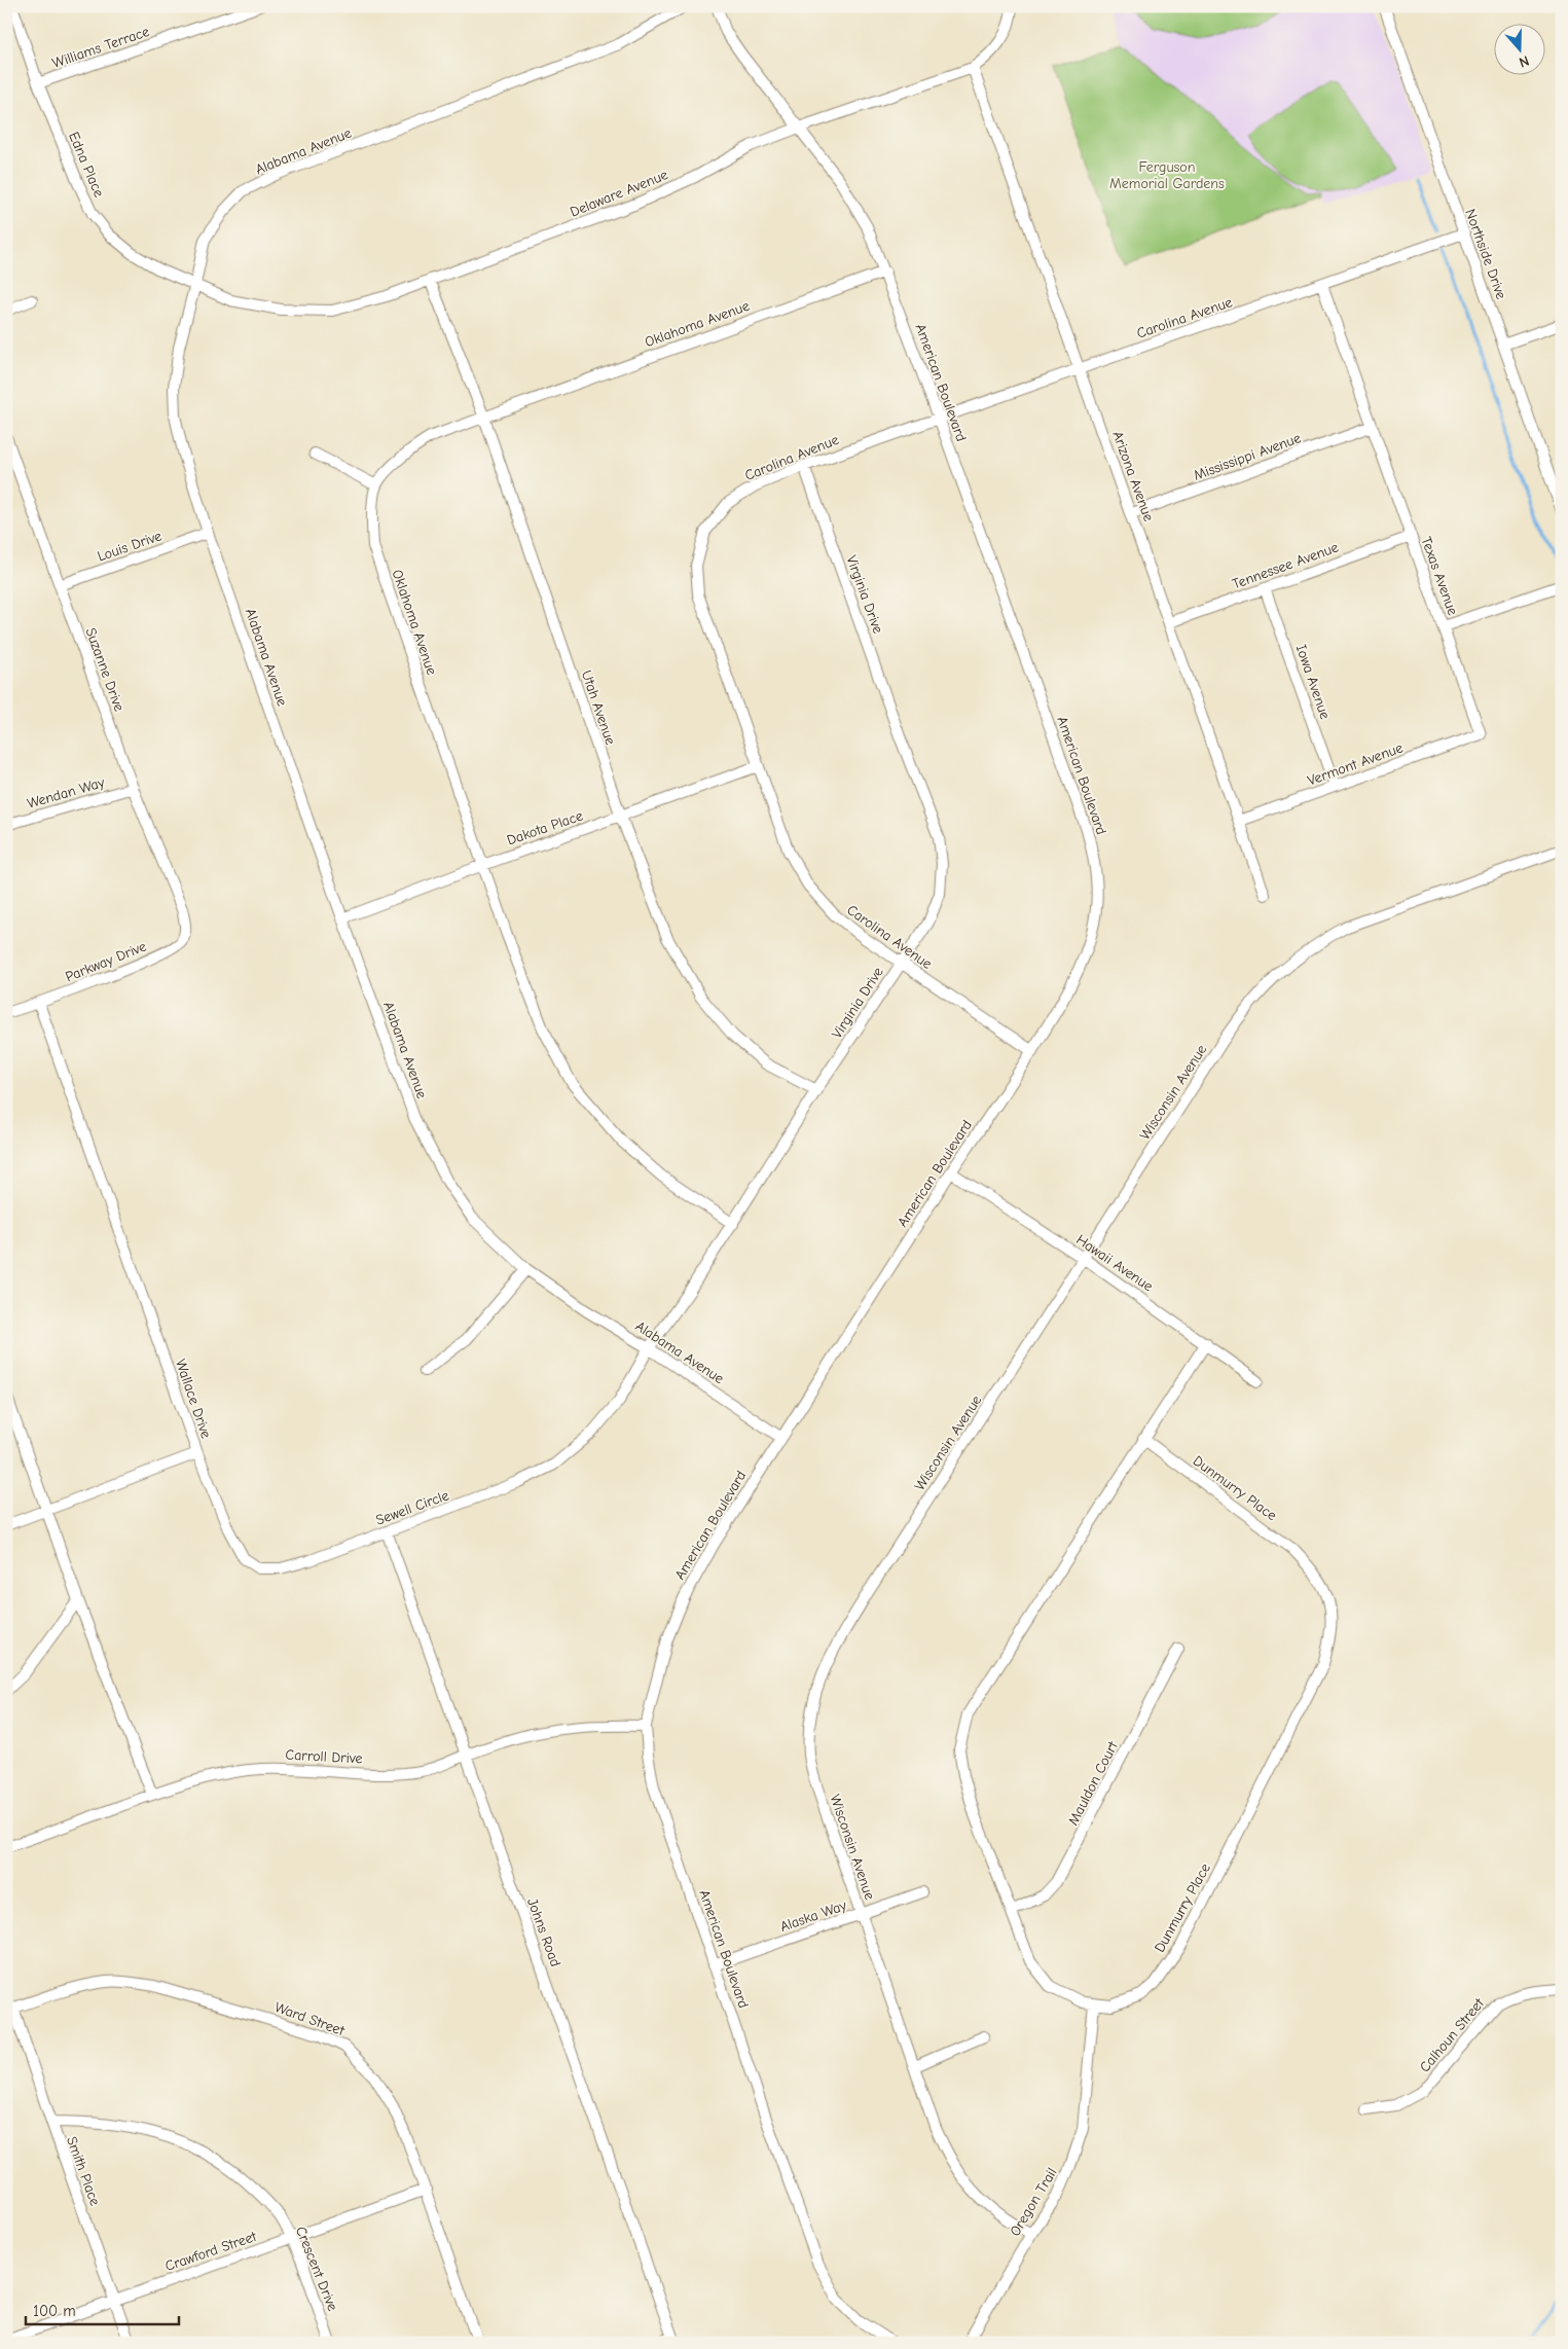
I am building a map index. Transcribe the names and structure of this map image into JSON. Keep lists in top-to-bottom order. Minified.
{"streets":{"street":["Williams Terrace","Alabama Avenue","Edna Place","Delaware Avenue","Northside Drive","Carolina Avenue","Oklahoma Avenue","American Boulevard","Mississippi Avenue","Arizona Avenue","Louis Drive","Tennessee Avenue","Texas Avenue","Virginia Drive","Suzanne Drive","Iowa Avenue","Utah Avenue","Vermont Avenue","Wendan Way","Dakota Place","Parkway Drive","Wisconsin Avenue","Hawaii Avenue","Wallace Drive","Dunmurry Place","Sewell Circle","Carroll Drive","Mauldon Court","Alaska Way","Johns Road","Ward Street","Calhoun Street","Smith Place","Oregon Trail","Crawford Street","Crescent Drive"]},"crossings":[["Williams Terrace","Edna Place"],["Alabama Avenue","Edna Place"],["Alabama Avenue","Delaware Avenue"],["Alabama Avenue","American Boulevard"],["Alabama Avenue","Louis Drive"],["Alabama Avenue","Virginia Drive"],["Alabama Avenue","Dakota Place"],["Alabama Avenue","Sewell Circle"],["Edna Place","Delaware Avenue"],["Delaware Avenue","American Boulevard"],["Delaware Avenue","Arizona Avenue"],["Delaware Avenue","Utah Avenue"],["Northside Drive","Carolina Avenue"],["Carolina Avenue","American Boulevard"],["Carolina Avenue","Arizona Avenue"],["Carolina Avenue","Texas Avenue"],["Carolina Avenue","Virginia Drive"],["Carolina Avenue","Dakota Place"],["Oklahoma Avenue","American Boulevard"],["Oklahoma Avenue","Virginia Drive"],["Oklahoma Avenue","Utah Avenue"],["Oklahoma Avenue","Dakota Place"],["American Boulevard","Hawaii Avenue"],["American Boulevard","Carroll Drive"],["American Boulevard","Alaska Way"],["Mississippi Avenue","Arizona Avenue"],["Mississippi Avenue","Texas Avenue"],["Arizona Avenue","Tennessee Avenue"],["Arizona Avenue","Vermont Avenue"],["Louis Drive","Suzanne Drive"],["Tennessee Avenue","Texas Avenue"],["Tennessee Avenue","Iowa Avenue"],["Texas Avenue","Vermont Avenue"],["Virginia Drive","Utah Avenue"],["Virginia Drive","Sewell Circle"],["Suzanne Drive","Wendan Way"],["Suzanne Drive","Parkway Drive"],["Iowa Avenue","Vermont Avenue"],["Utah Avenue","Dakota Place"],["Parkway Drive","Wallace Drive"],["Wisconsin Avenue","Hawaii Avenue"],["Wisconsin Avenue","Alaska Way"],["Wisconsin Avenue","Oregon Trail"],["Hawaii Avenue","Dunmurry Place"],["Wallace Drive","Sewell Circle"],["Dunmurry Place","Mauldon Court"],["Dunmurry Place","Oregon Trail"],["Sewell Circle","Johns Road"],["Carroll Drive","Johns Road"],["Ward Street","Smith Place"],["Ward Street","Crawford Street"],["Smith Place","Crawford Street"],["Smith Place","Crescent Drive"],["Crawford Street","Crescent Drive"]],"parks":["Ferguson Memorial Gardens"],"scale_bar":"100 m","north":"bottom"}
